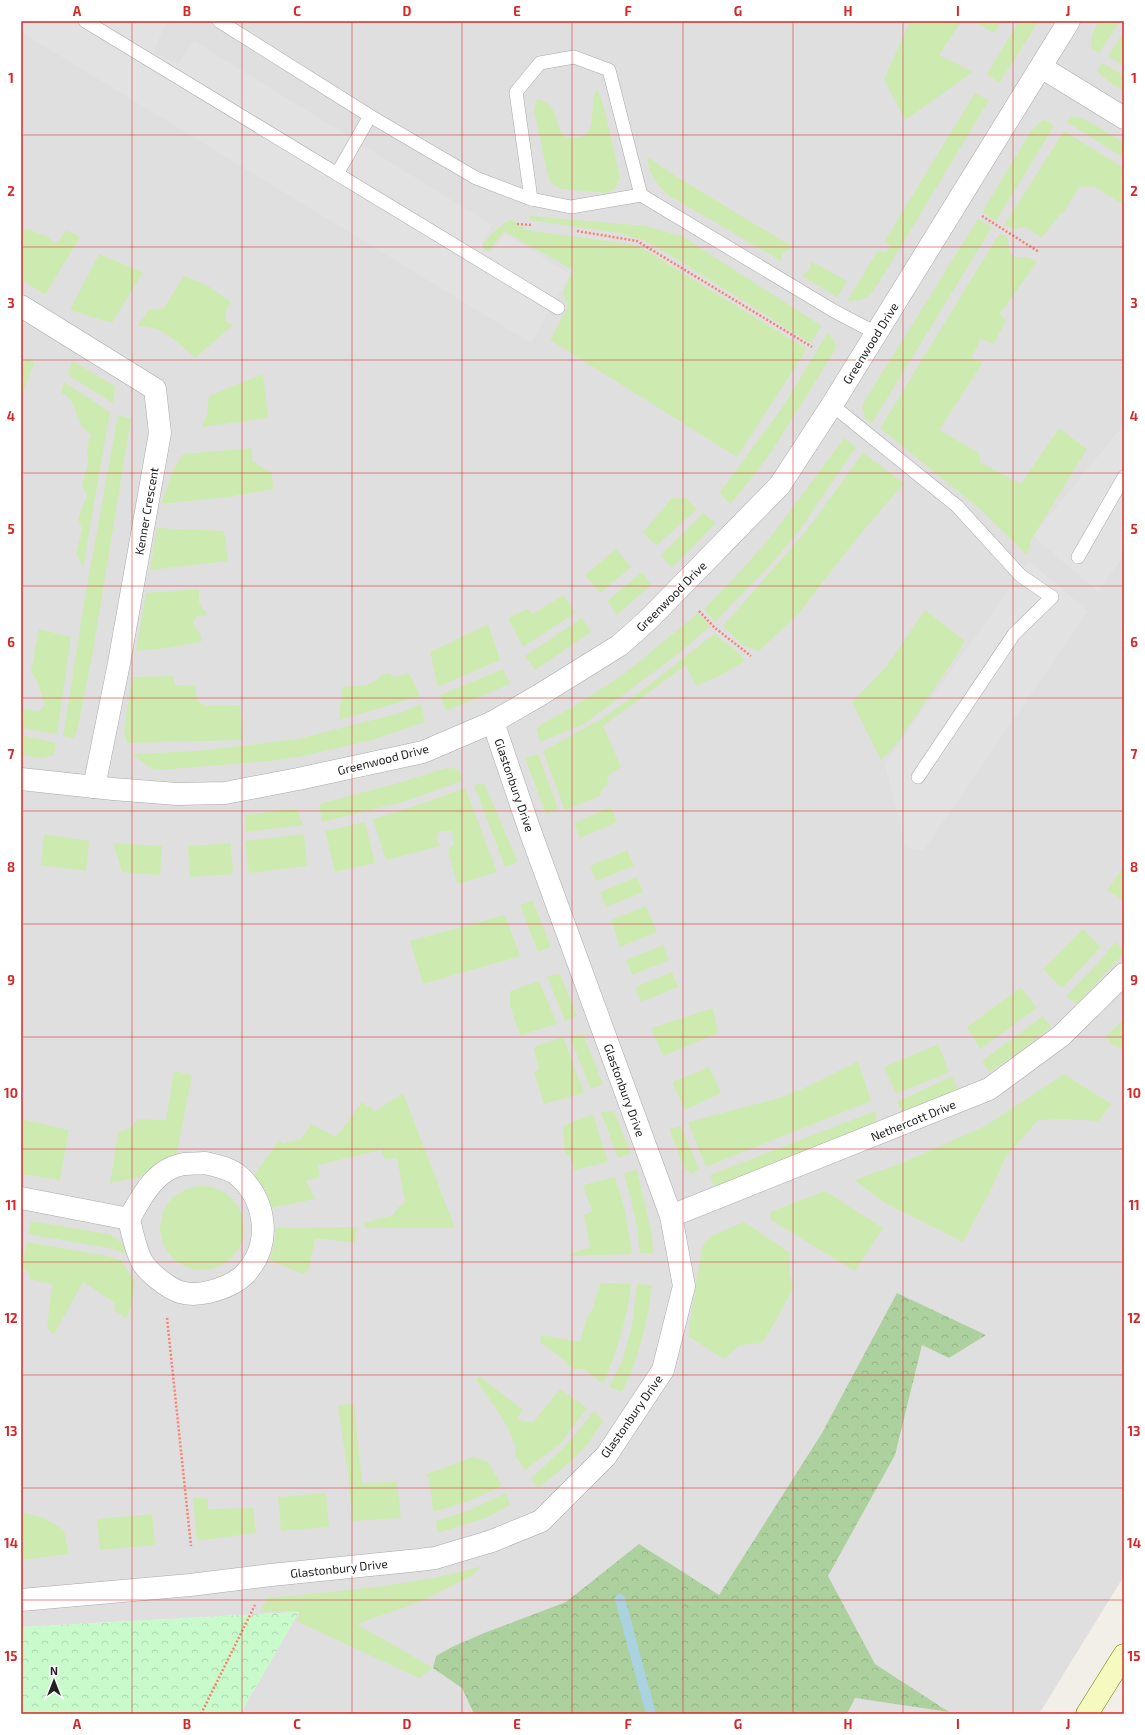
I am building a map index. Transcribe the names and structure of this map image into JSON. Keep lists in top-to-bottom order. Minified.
{"streets":{"street":["Greenwood Drive","Kenner Crescent","Glastonbury Drive","Nethercott Drive"]},"crossings":[["Greenwood Drive","Kenner Crescent"],["Greenwood Drive","Glastonbury Drive"],["Glastonbury Drive","Nethercott Drive"]],"north":"top","grid":{"columns":["A","B","C","D","E","F","G","H","I","J"],"rows":["1","2","3","4","5","6","7","8","9","10","11","12","13","14","15"]}}
